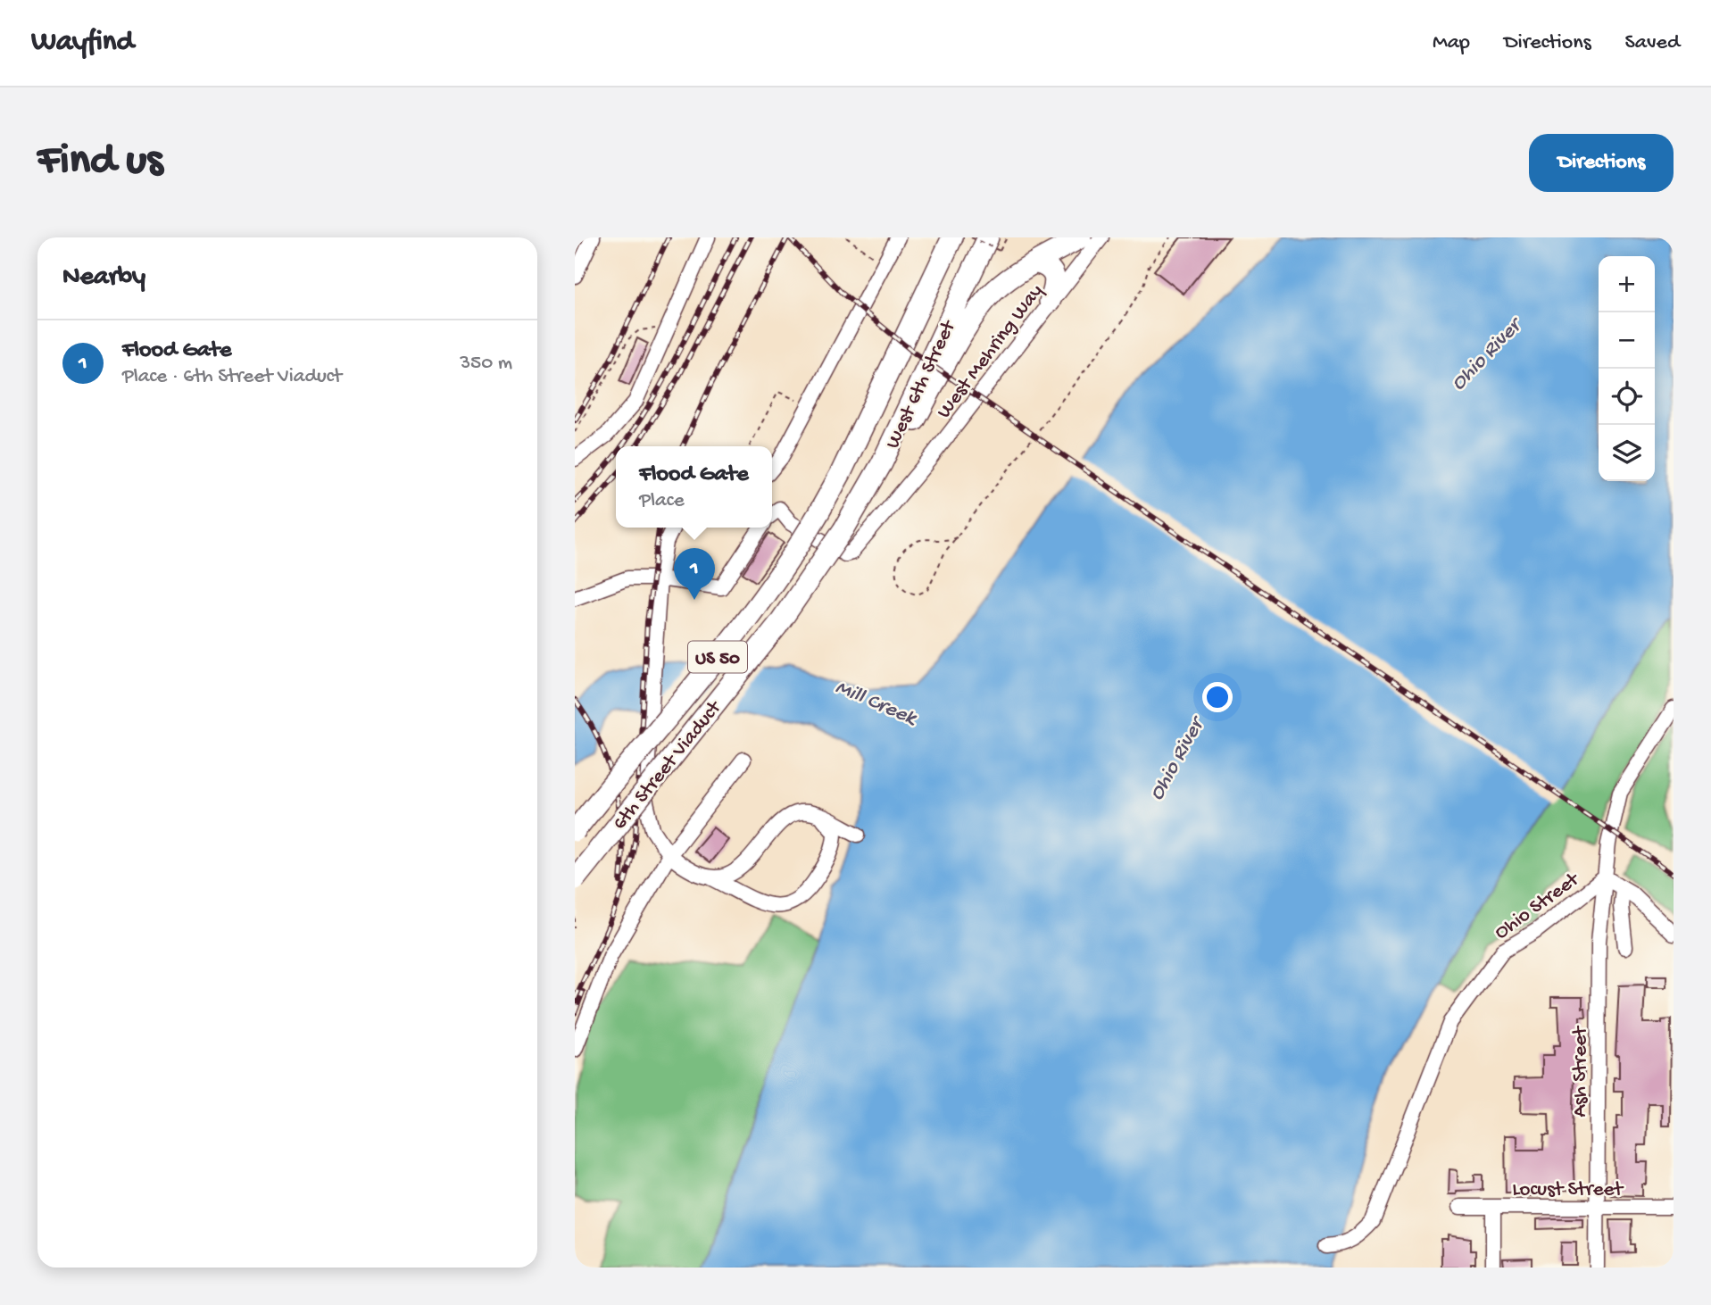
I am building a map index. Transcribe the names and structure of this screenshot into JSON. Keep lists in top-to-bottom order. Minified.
{"streets":{"highway":["West 6th Street","US 50","6th Street Viaduct"],"street":["West Mehring Way","Ohio Street","Ash Street","Locust Street"]},"crossings":[["West 6th Street","6th Street Viaduct"],["Ohio Street","Ash Street"],["Ash Street","Locust Street"]],"water":["Ohio River","Mill Creek"],"page":{"header":"Wayfind","nav":["Map","Directions","Saved"],"buttons":"Directions","title":"Find us","heading":"Nearby","map_buttons":["+","−"],"list":[{"mark":"1","name":"Flood Gate","note":"Place · 6th Street Viaduct","value":"350 m"}],"popup":["Flood Gate","Place"],"pins":"1"}}
